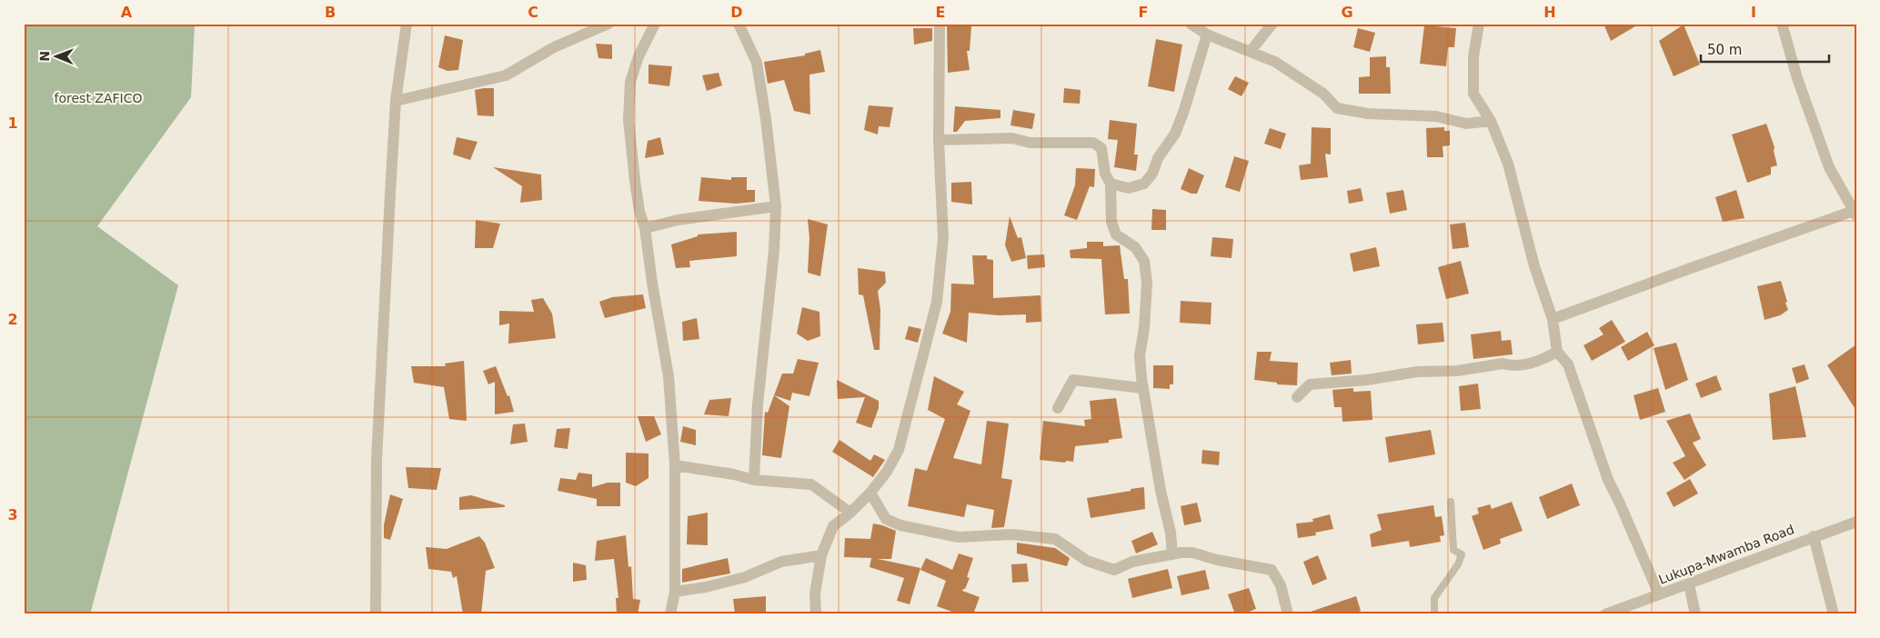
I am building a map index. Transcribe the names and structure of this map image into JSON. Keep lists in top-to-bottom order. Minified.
{"streets":{"street":["Lukupa-Mwamba Road"]},"parks":["forest ZAFICO"],"scale_bar":"50 m","north":"left","grid":{"columns":["A","B","C","D","E","F","G","H","I"],"rows":["1","2","3"]}}
